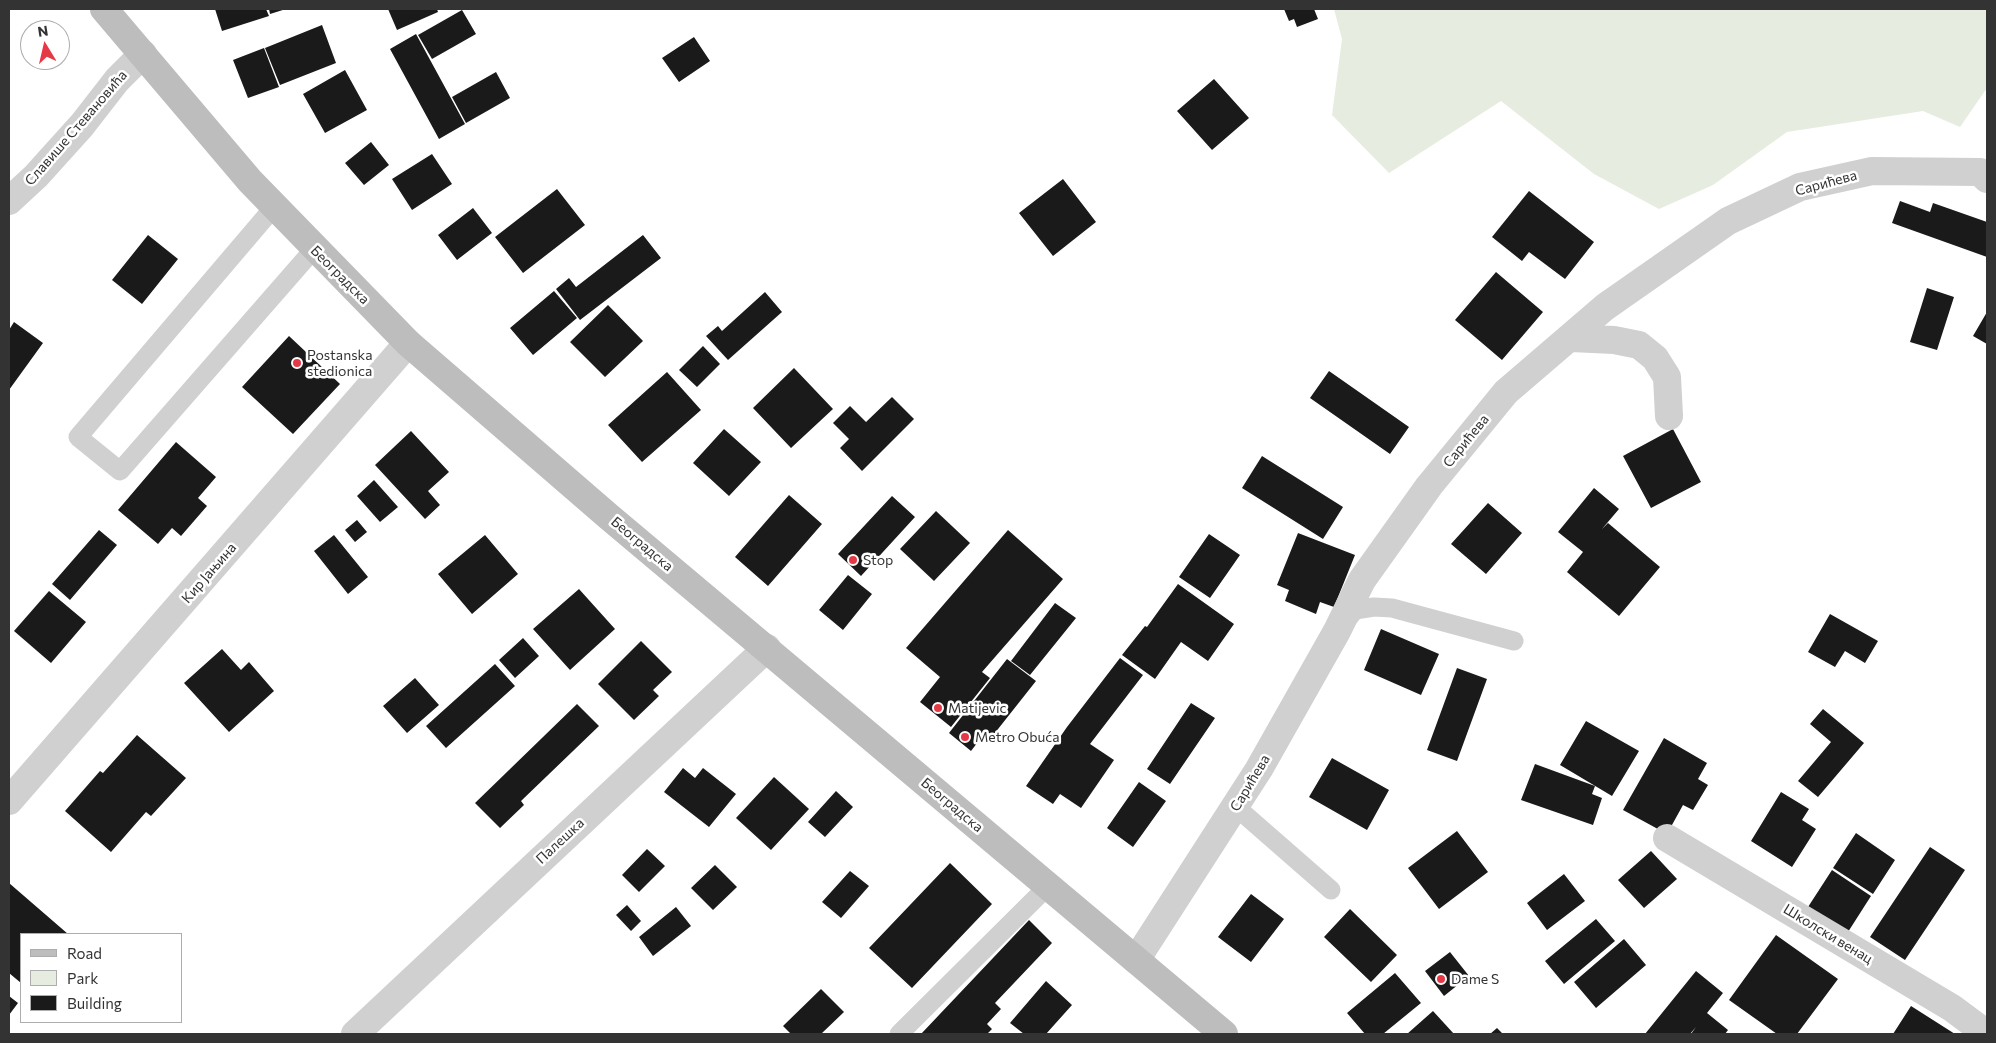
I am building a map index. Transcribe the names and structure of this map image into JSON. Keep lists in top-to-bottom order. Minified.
{"streets":{"main road":["Београдска"],"street":["Славише Стевановића","Сарићева","Кир Јањина","Палешка","Школски венац"]},"crossings":[["Славише Стевановића","Београдска"],["Сарићева","Београдска"],["Београдска","Кир Јањина"],["Београдска","Палешка"]],"places":["Postanska stedionica","Stop","Matijevic","Metro Obuća","Dame S"],"legend":["Road","Park","Building"],"north":"top"}
